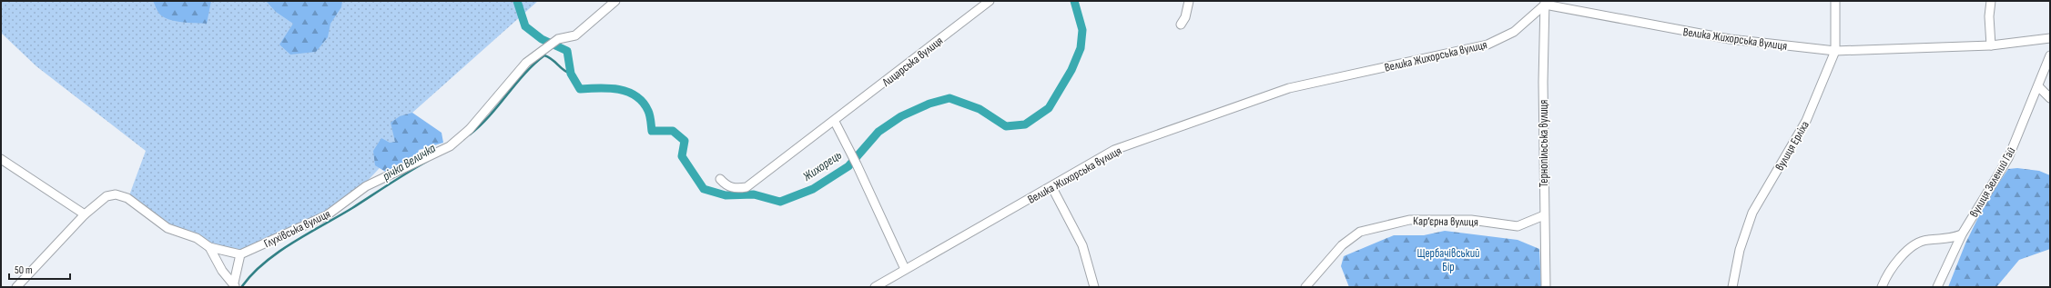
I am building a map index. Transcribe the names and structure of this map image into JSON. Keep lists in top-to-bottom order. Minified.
{"streets":{"street":["Велика Жихорська вулиця","Лицарська вулиця","Тернопільська вулиця","вулиця Ерліха","вулиця Зелений Гай","Кар’єрна вулиця","Глухівська вулиця"]},"crossings":[["Велика Жихорська вулиця","Тернопільська вулиця"],["Велика Жихорська вулиця","вулиця Ерліха"],["Тернопільська вулиця","Кар’єрна вулиця"]],"water":["річка Величка","Жихорець"],"parks":["Щербачівський Бір"],"scale_bar":"50 m"}
